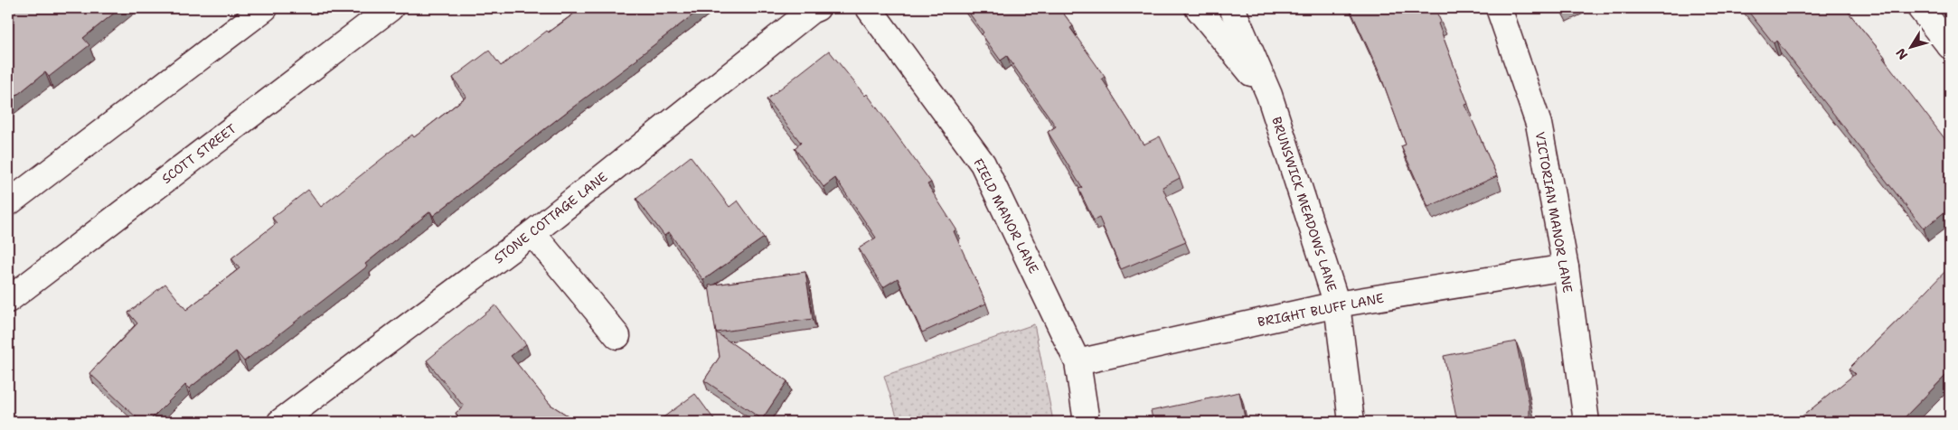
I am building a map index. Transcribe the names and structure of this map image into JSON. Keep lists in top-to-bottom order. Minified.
{"streets":{"street":["SCOTT STREET","BRUNSWICK MEADOWS LANE","VICTORIAN MANOR LANE","FIELD MANOR LANE","STONE COTTAGE LANE","BRIGHT BLUFF LANE"]},"crossings":[["BRUNSWICK MEADOWS LANE","BRIGHT BLUFF LANE"],["VICTORIAN MANOR LANE","BRIGHT BLUFF LANE"],["FIELD MANOR LANE","BRIGHT BLUFF LANE"]],"north":"bottom left"}
